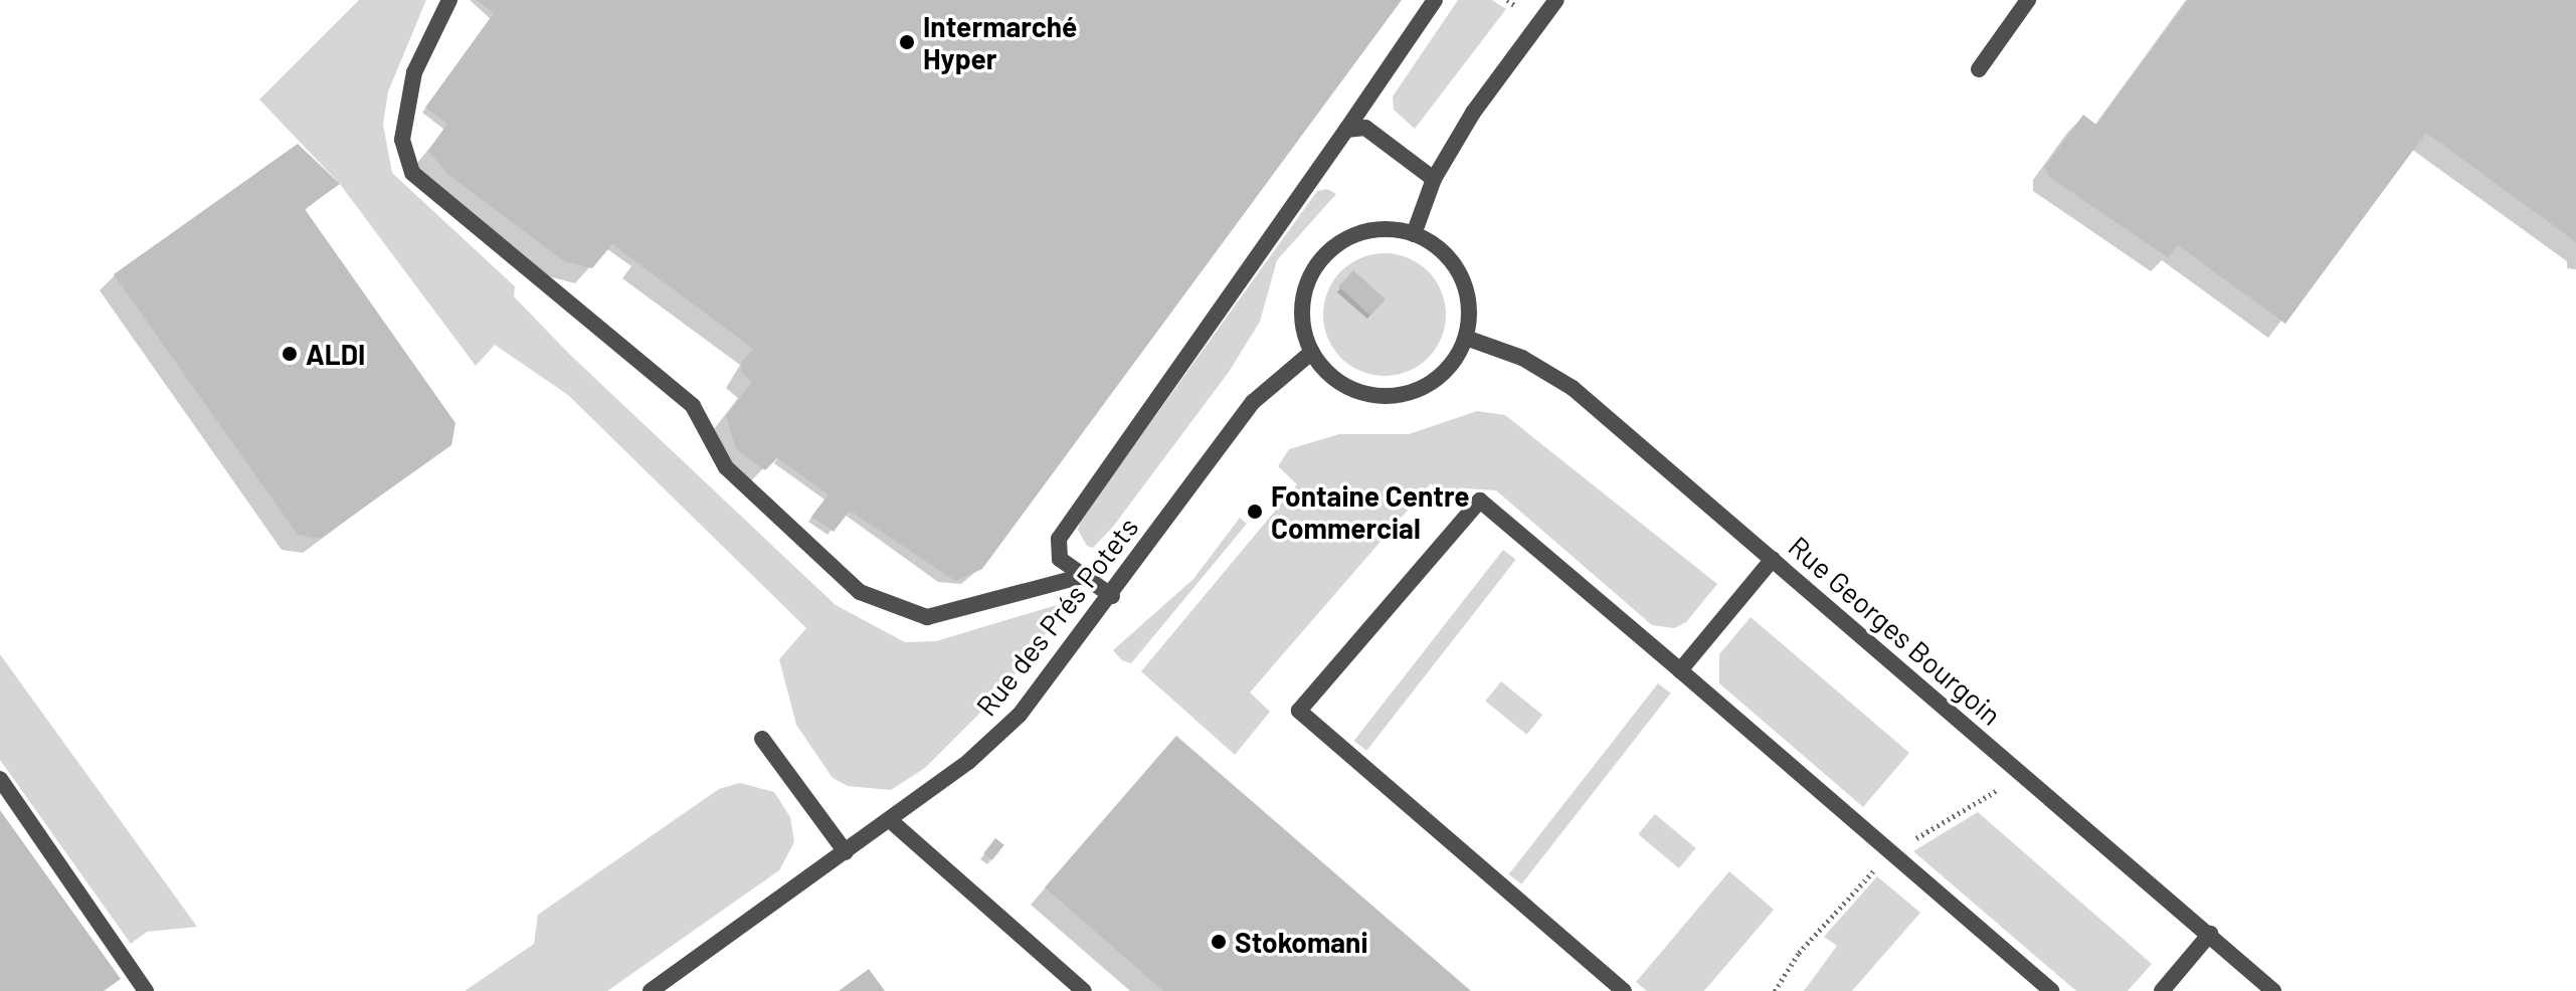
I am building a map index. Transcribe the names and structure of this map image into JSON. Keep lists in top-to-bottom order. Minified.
{"streets":{"street":["Rue des Prés Potets","Rue Georges Bourgoin"]},"crossings":[["Rue des Prés Potets","Rue Georges Bourgoin"]],"places":["Intermarché Hyper","ALDI","Fontaine Centre Commercial","Stokomani"]}
